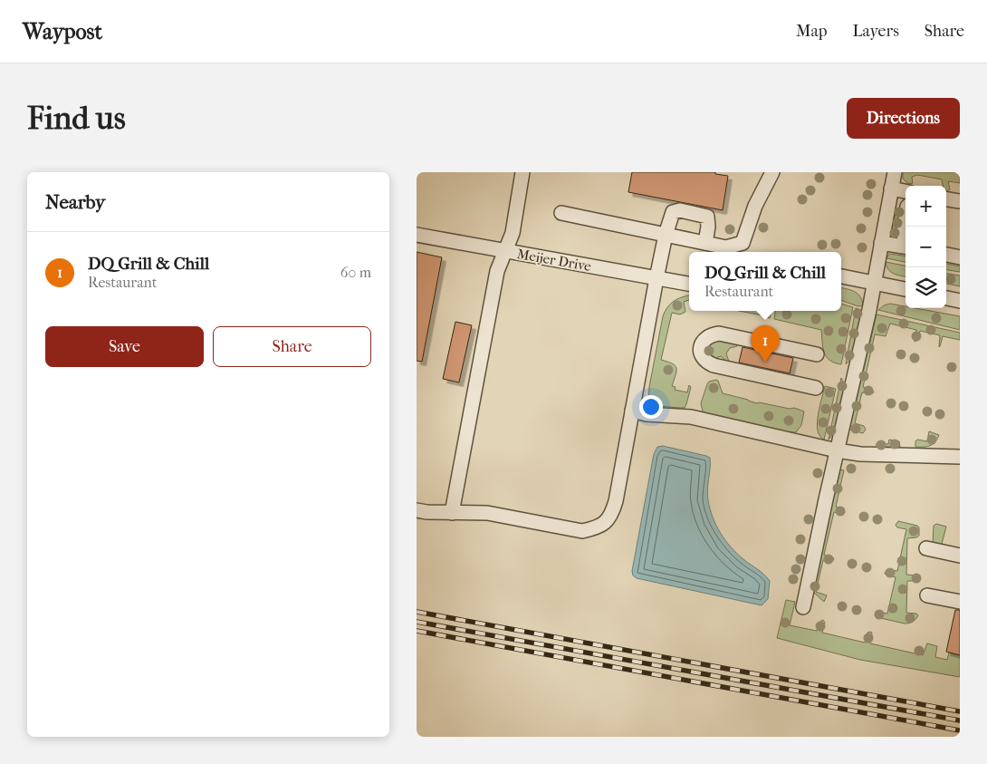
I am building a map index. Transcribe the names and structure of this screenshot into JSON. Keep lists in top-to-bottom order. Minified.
{"streets":{"lane":["Meijer Drive"]},"page":{"header":"Waypost","nav":["Map","Layers","Share"],"buttons":["Directions",["Save","Share"]],"title":"Find us","heading":"Nearby","map_buttons":["+","−"],"list":[{"mark":"1","name":"DQ Grill & Chill","note":"Restaurant","value":"60 m"}],"popup":["DQ Grill & Chill","Restaurant"],"pins":"1"}}
